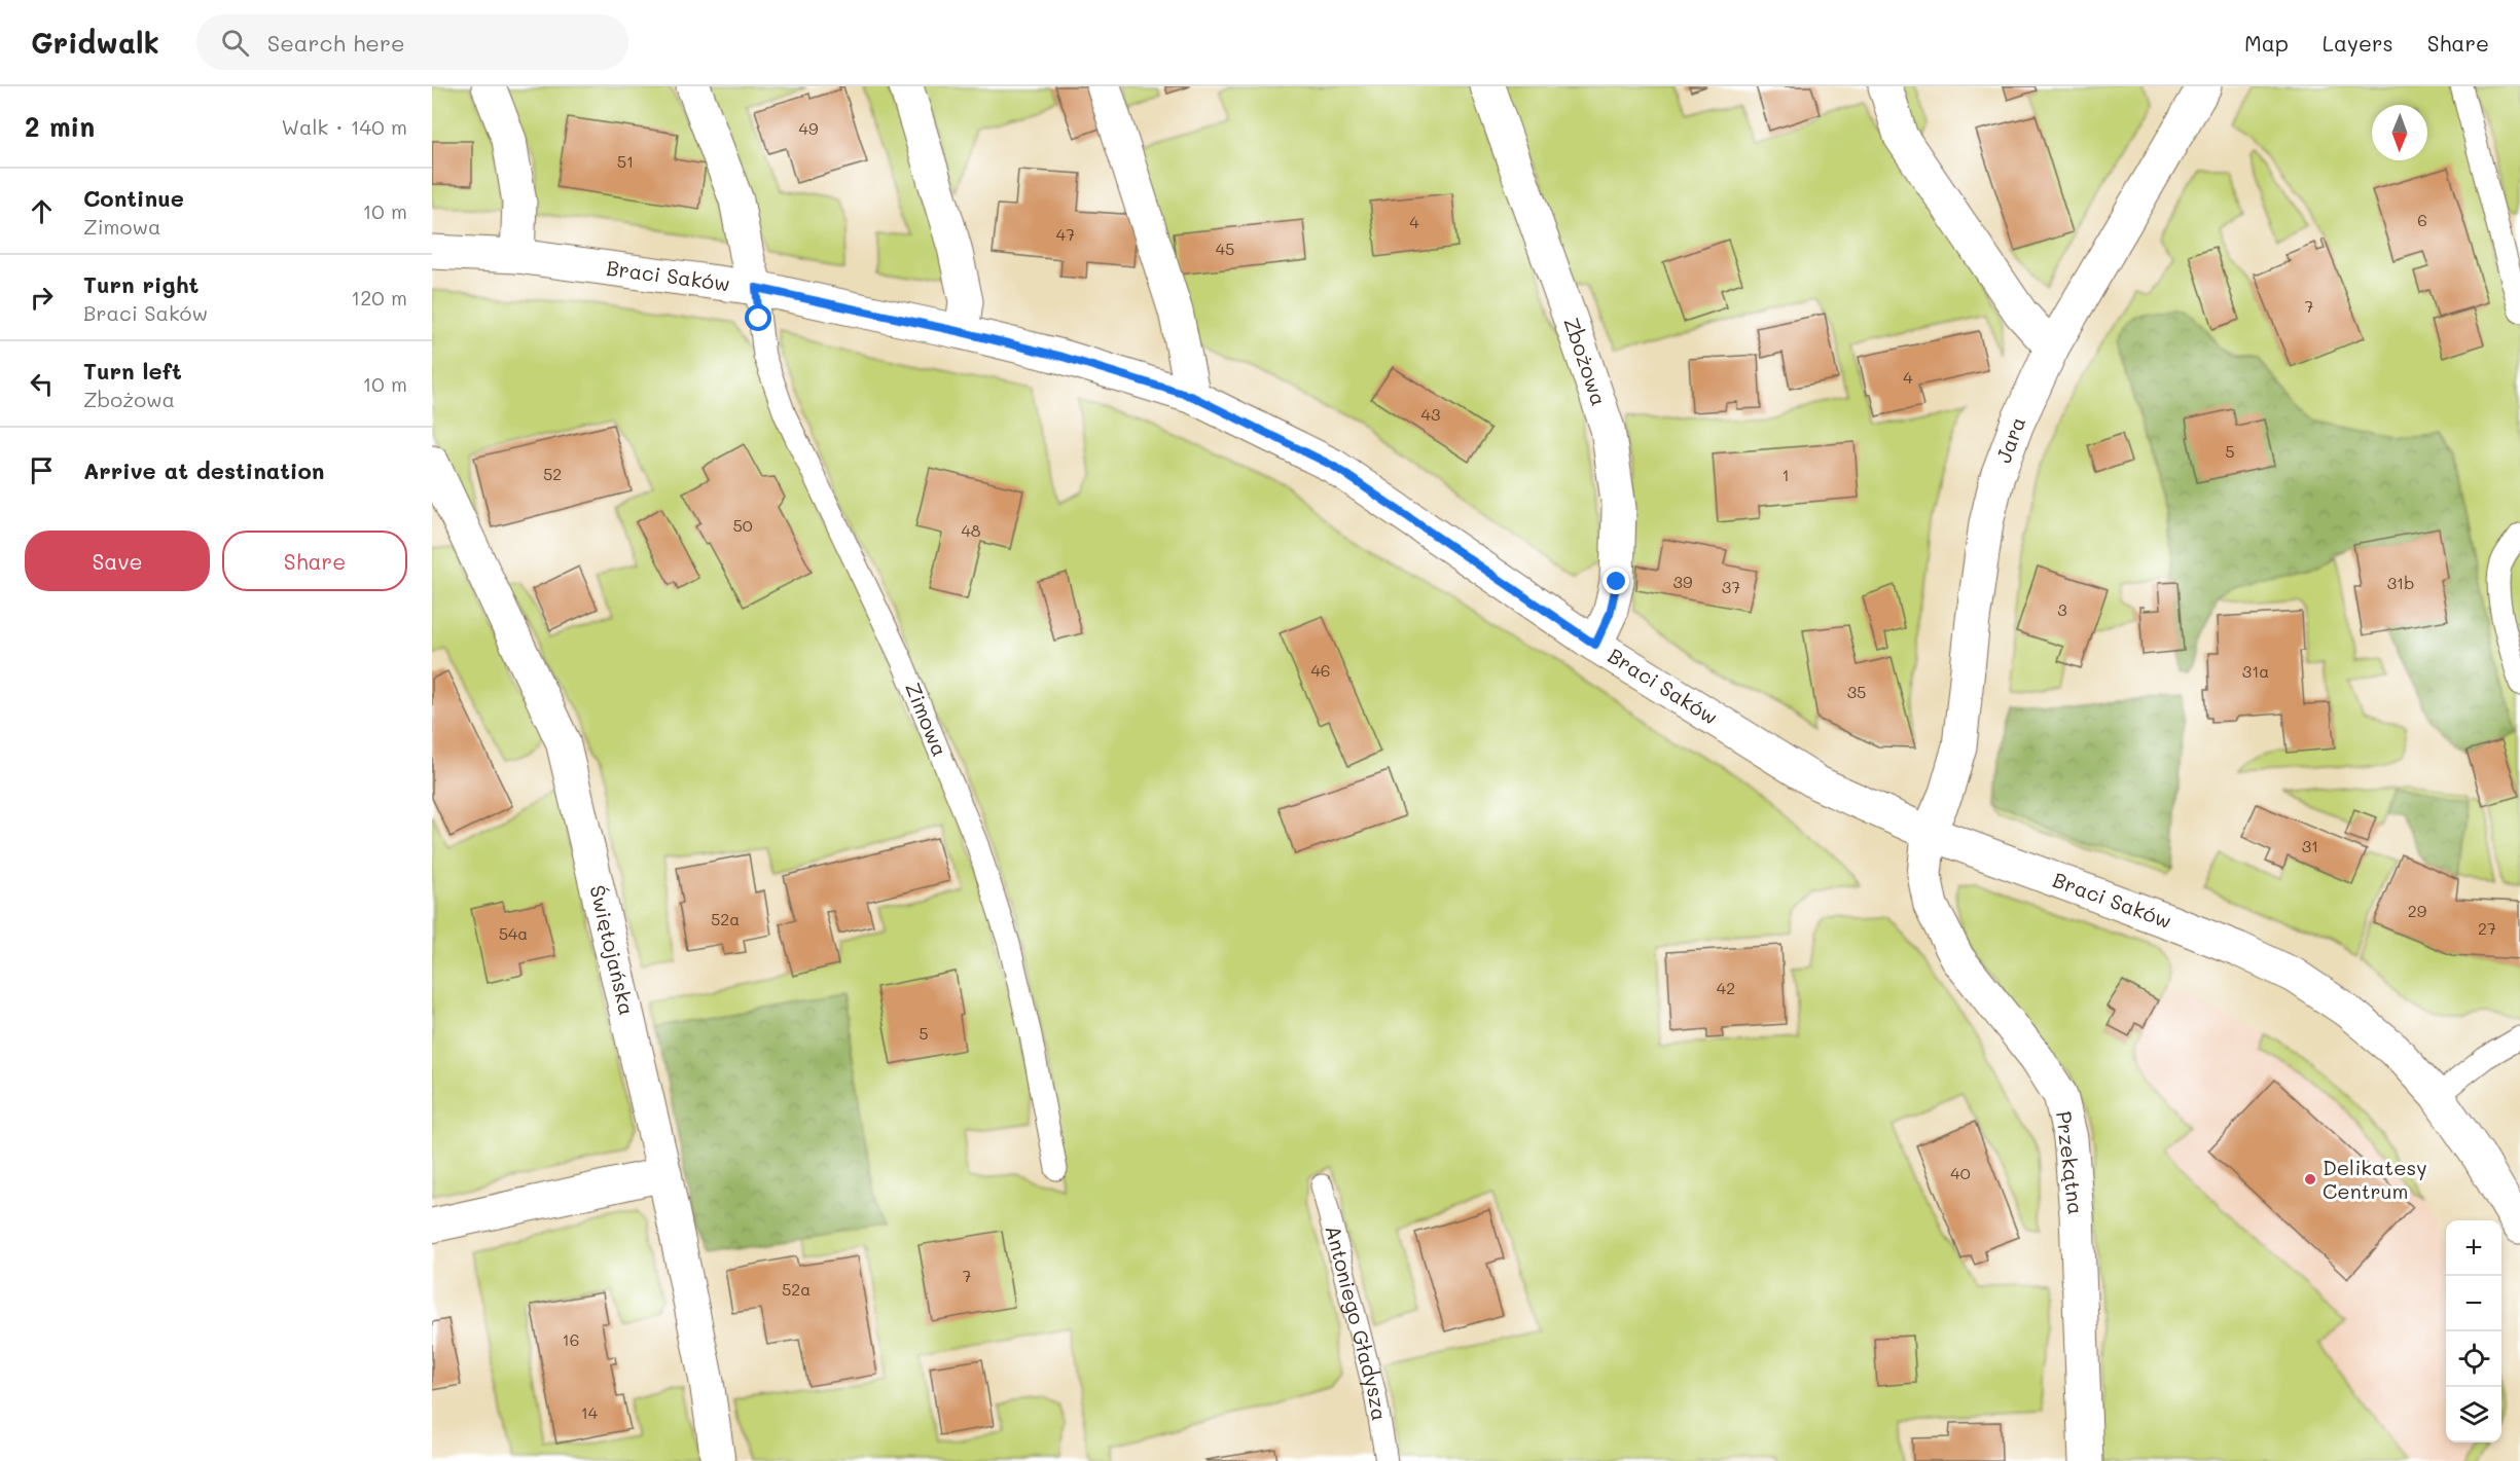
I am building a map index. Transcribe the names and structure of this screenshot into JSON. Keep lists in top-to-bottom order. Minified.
{"streets":{"street":["Braci Saków","Zbożowa","Jara","Świętojańska","Przekątna"],"lane":["Zimowa","Antoniego Gładysza"]},"crossings":[["Braci Saków","Zbożowa"],["Braci Saków","Jara"],["Braci Saków","Zimowa"],["Braci Saków","Przekątna"],["Jara","Przekątna"]],"places":["Delikatesy Centrum"],"house_numbers":["49","51","6","4","47","45","7","4","43","5","52","1","50","48","39","31b","37","3","46","31a","35","31","29","52a","27","54a","42","5","40","7","52a","16","14"],"north":"bottom","page":{"header":"Gridwalk","search":"Search here","nav":["Map","Layers","Share"],"heading":["2 min","Walk · 140 m"],"list":[["Continue","Zimowa","10 m"],["Turn right","Braci Saków","120 m"],["Turn left","Zbożowa","10 m"],"Arrive at destination"],"buttons":["Save","Share"],"map_buttons":["+","−"]}}
